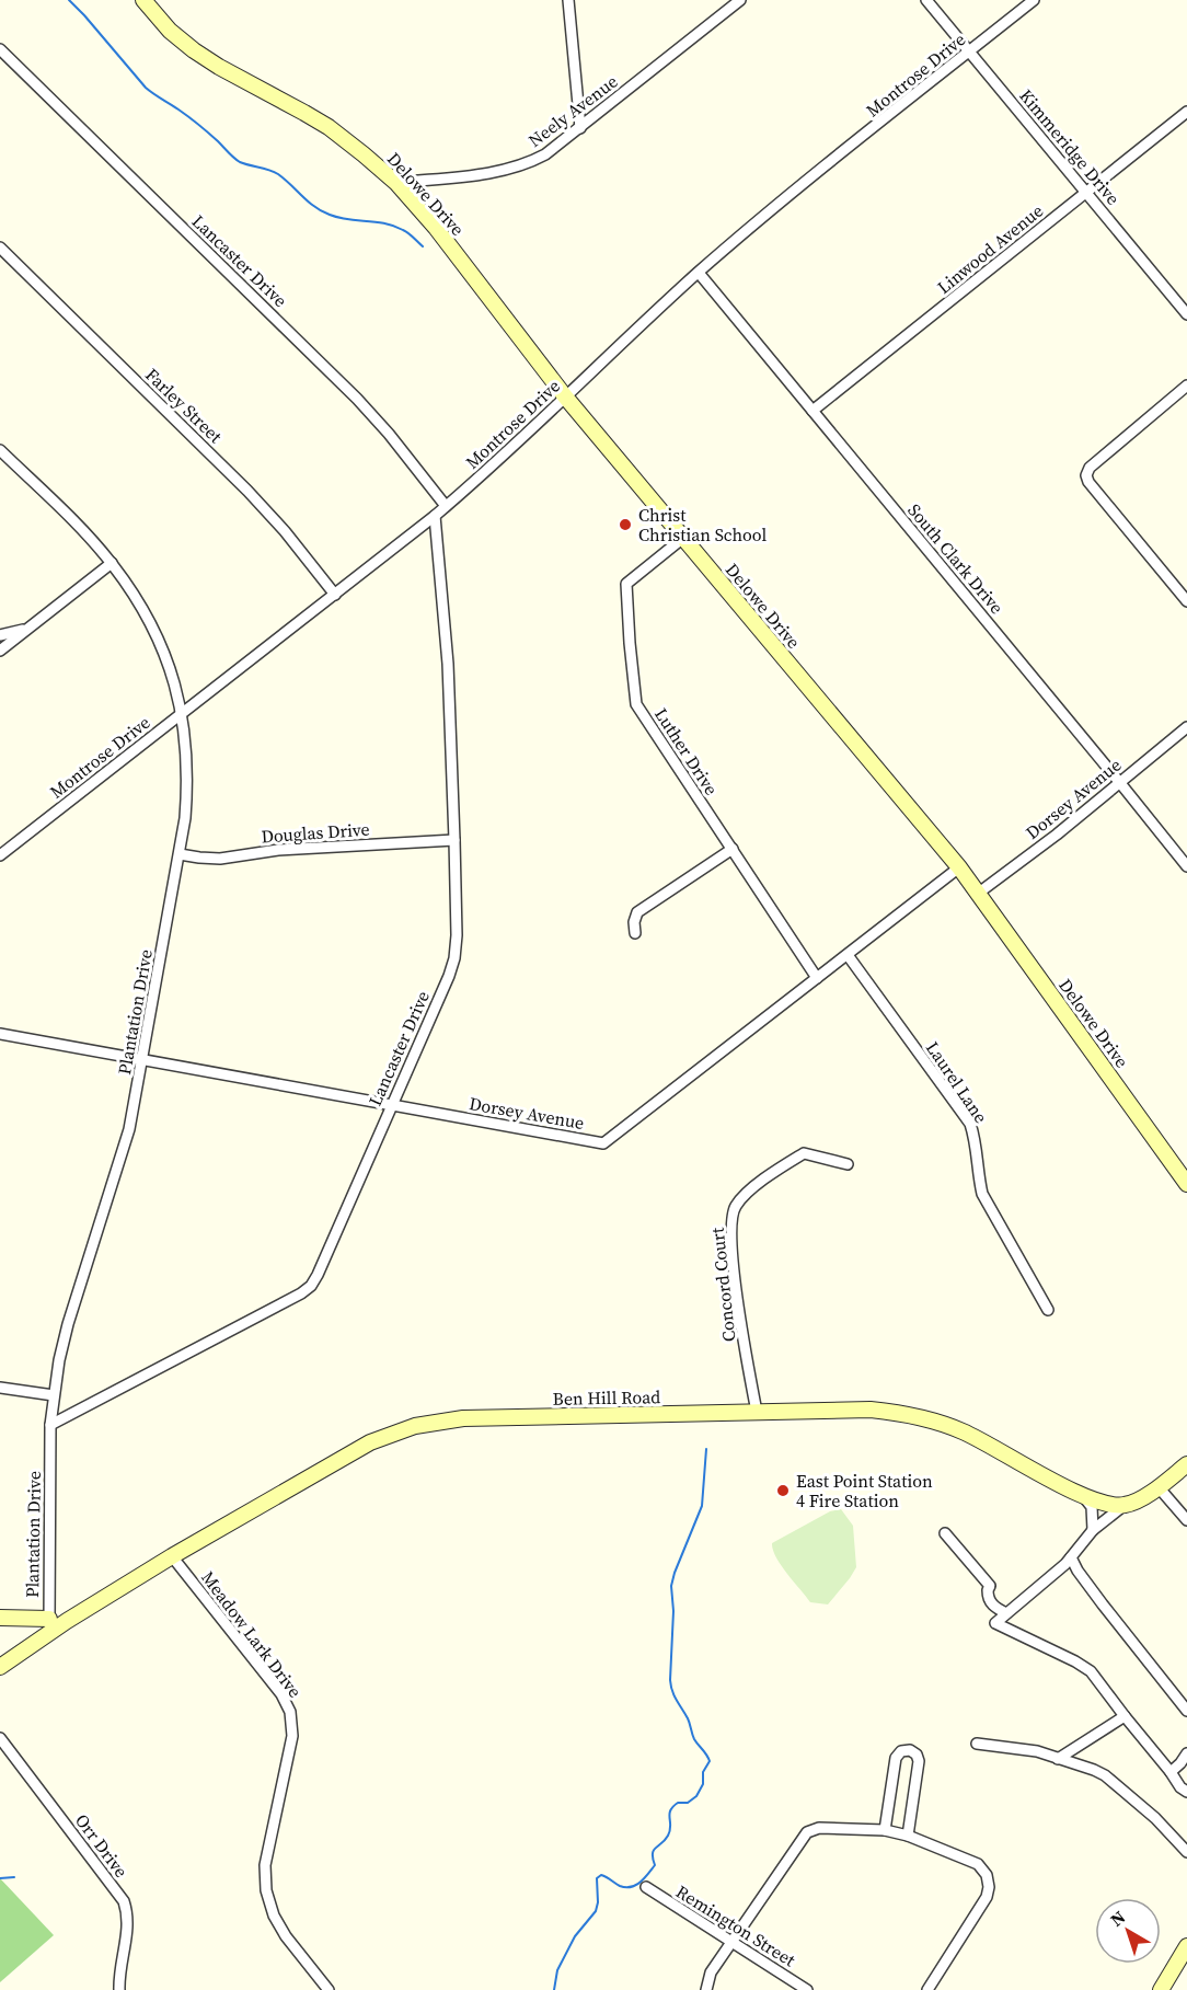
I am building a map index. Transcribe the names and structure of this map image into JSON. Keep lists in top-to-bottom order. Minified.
{"streets":{"street":["Montrose Drive","Neely Avenue","Kimmeridge Drive","Delowe Drive","Linwood Avenue","Lancaster Drive","Farley Street","South Clark Drive","Luther Drive","Dorsey Avenue","Douglas Drive","Plantation Drive","Laurel Lane","Concord Court","Ben Hill Road","Meadow Lark Drive","Orr Drive","Remington Street"]},"crossings":[["Montrose Drive","Kimmeridge Drive"],["Montrose Drive","Delowe Drive"],["Montrose Drive","Lancaster Drive"],["Montrose Drive","Farley Street"],["Montrose Drive","South Clark Drive"],["Montrose Drive","Plantation Drive"],["Neely Avenue","Delowe Drive"],["Kimmeridge Drive","Linwood Avenue"],["Delowe Drive","Luther Drive"],["Delowe Drive","Dorsey Avenue"],["Linwood Avenue","South Clark Drive"],["Lancaster Drive","Dorsey Avenue"],["Lancaster Drive","Douglas Drive"],["Lancaster Drive","Plantation Drive"],["South Clark Drive","Dorsey Avenue"],["Luther Drive","Dorsey Avenue"],["Dorsey Avenue","Plantation Drive"],["Dorsey Avenue","Laurel Lane"],["Douglas Drive","Plantation Drive"],["Plantation Drive","Ben Hill Road"],["Concord Court","Ben Hill Road"],["Ben Hill Road","Meadow Lark Drive"]],"places":["Christ Christian School","East Point Station 4 Fire Station"],"north":"top left"}
